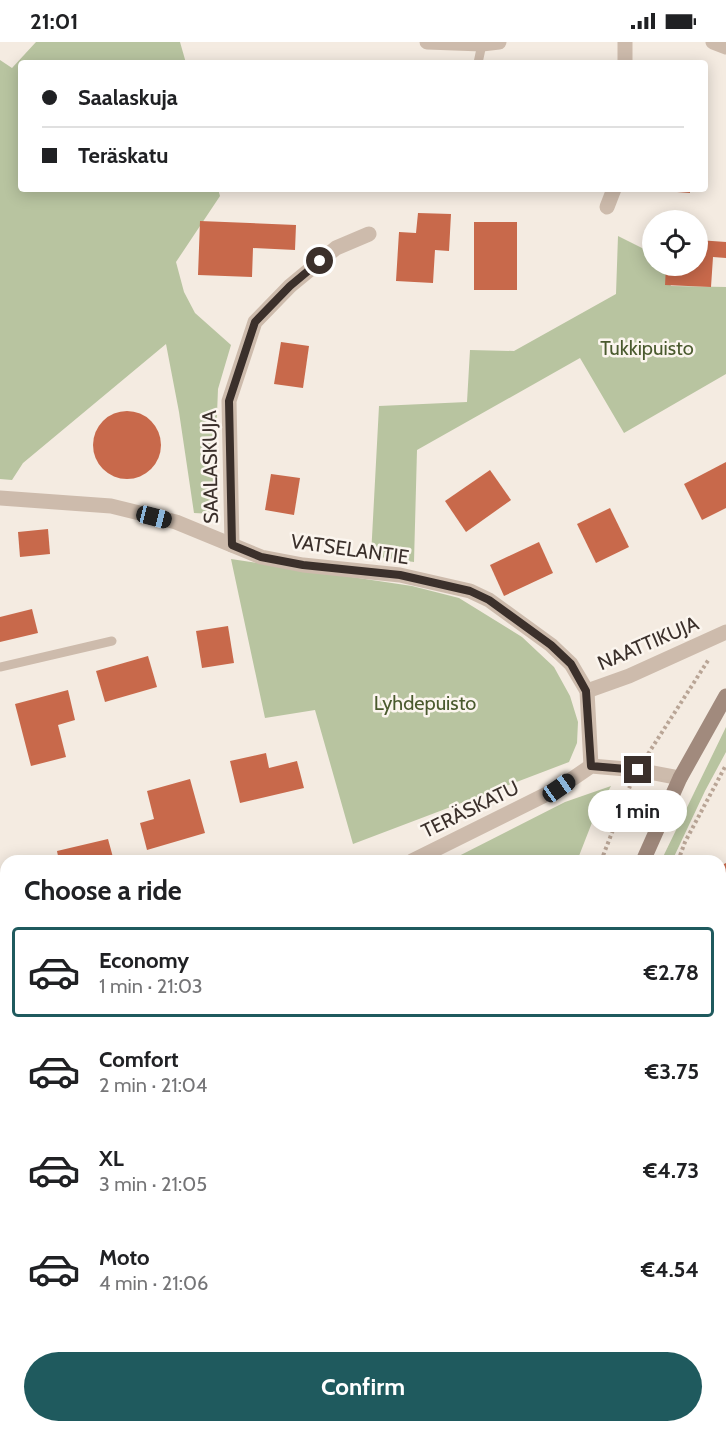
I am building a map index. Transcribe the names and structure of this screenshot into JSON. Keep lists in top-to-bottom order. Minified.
{"streets":{"street":["SAALASKUJA","VATSELANTIE","NAATTIKUJA","TERÄSKATU"]},"crossings":[["SAALASKUJA","VATSELANTIE"],["VATSELANTIE","NAATTIKUJA"],["VATSELANTIE","TERÄSKATU"]],"parks":["Tukkipuisto","Lyhdepuisto"],"page":{"status":"21:01","banner":["Saalaskuja","Teräskatu"],"bubble":"1 min","heading":"Choose a ride","list":[{"name":"Economy","note":"1 min · 21:03","value":"€2.78"},{"name":"Comfort","note":"2 min · 21:04","value":"€3.75"},{"name":"XL","note":"3 min · 21:05","value":"€4.73"},{"name":"Moto","note":"4 min · 21:06","value":"€4.54"}],"buttons":"Confirm"}}
